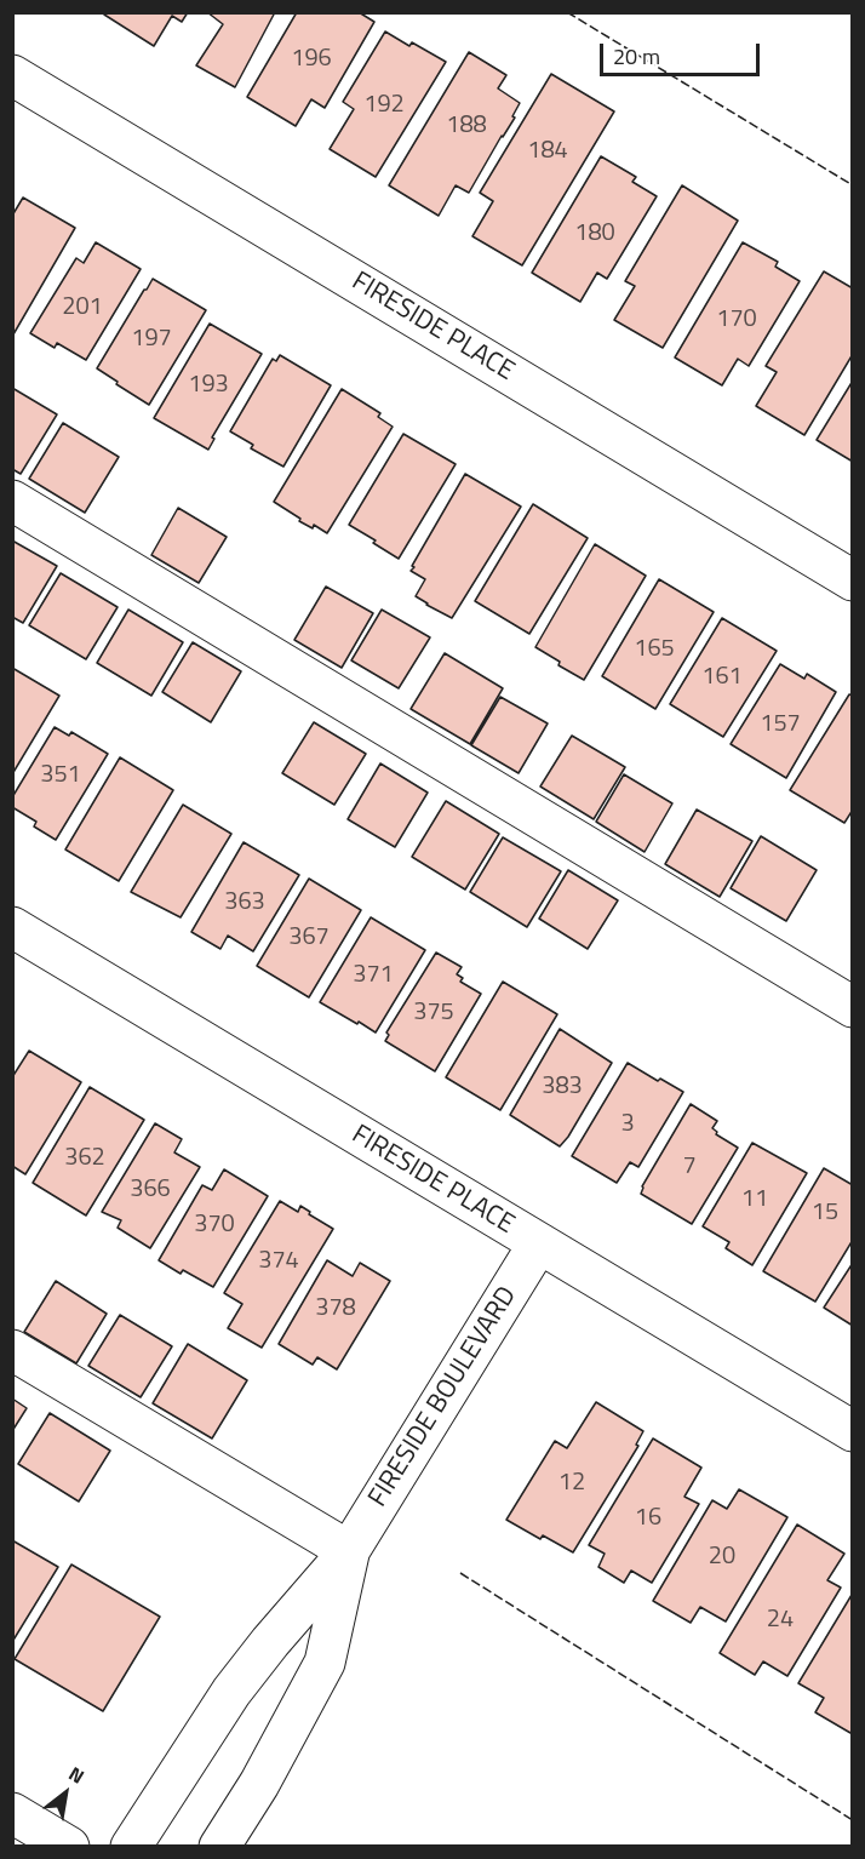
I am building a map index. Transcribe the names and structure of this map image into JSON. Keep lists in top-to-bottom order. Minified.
{"streets":{"street":["FIRESIDE PLACE","FIRESIDE BOULEVARD"]},"crossings":[["FIRESIDE PLACE","FIRESIDE BOULEVARD"]],"house_numbers":["196","192","188","184","180","201","170","197","193","165","161","157","351","363","367","371","375","383","3","362","7","366","11","15","370","374","378","12","16","20","24"],"scale_bar":"20 m","north":"top right"}
